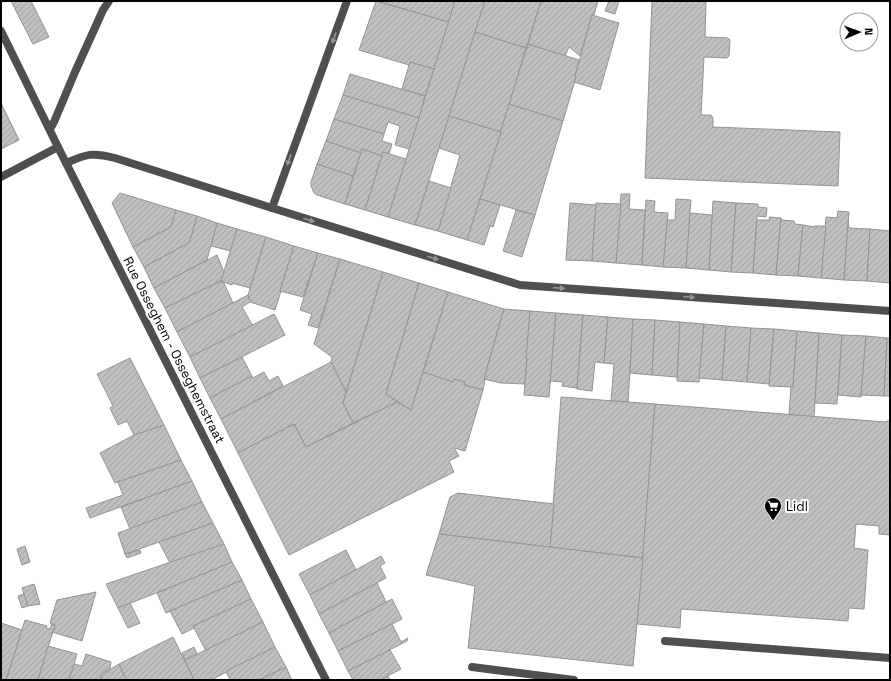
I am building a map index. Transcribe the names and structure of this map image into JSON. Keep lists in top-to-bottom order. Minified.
{"streets":{"street":["Rue Osseghem - Osseghemstraat"]},"places":{"supermarket":["Lidl"]},"north":"right"}
